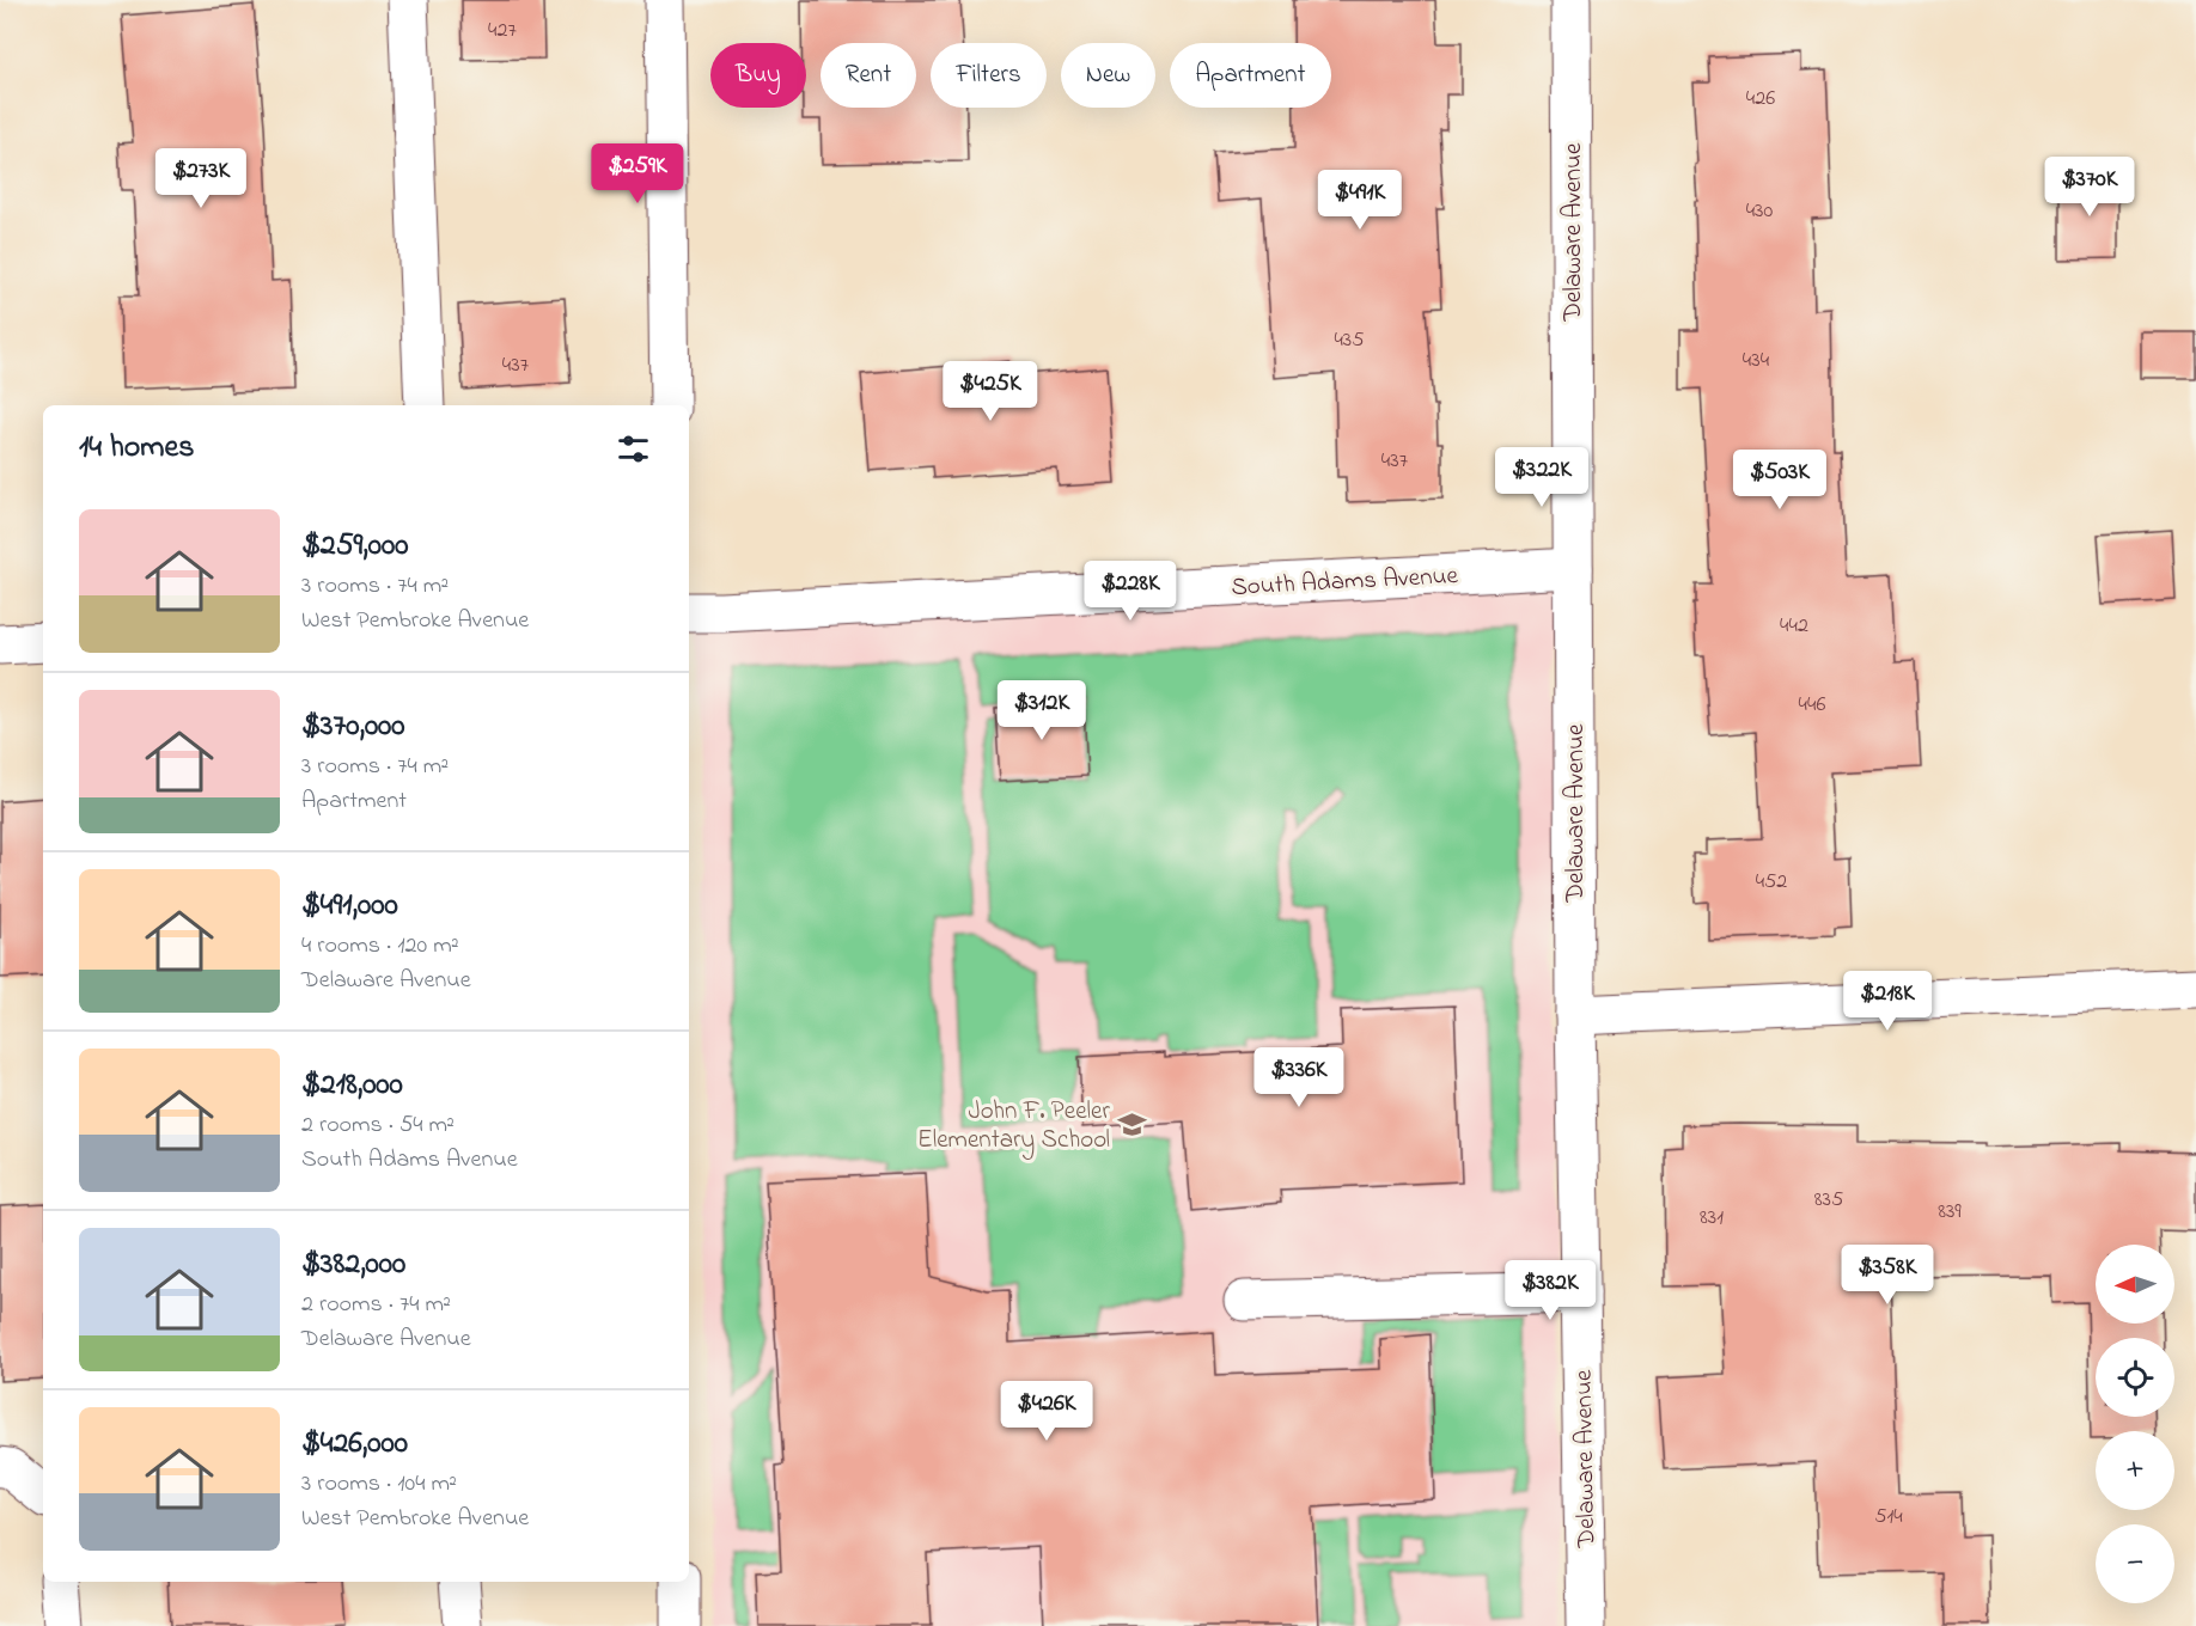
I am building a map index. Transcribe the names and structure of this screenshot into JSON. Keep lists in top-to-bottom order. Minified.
{"streets":{"street":["Delaware Avenue","South Adams Avenue"]},"crossings":[["Delaware Avenue","South Adams Avenue"]],"places":{"school or university":["John F. Peeler Elementary School"]},"house_numbers":["427","426","430","435","434","437","437","442","446","452","835","839","831","514"],"north":"left","page":{"chip":["Buy","Rent","Filters","New","Apartment"],"price":["$259K","$273K","$370K","$491K","$425K","$322K","$503K","$228K","$312K","$218K","$336K","$358K","$382K","$426K"],"heading":"14 homes","list":[{"name":"$259,000","note":"3 rooms · 74 m² · West Pembroke Avenue"},{"name":"$370,000","note":"3 rooms · 74 m² · Apartment"},{"name":"$491,000","note":"4 rooms · 120 m² · Delaware Avenue"},{"name":"$218,000","note":"2 rooms · 54 m² · South Adams Avenue"},{"name":"$382,000","note":"2 rooms · 74 m² · Delaware Avenue"},{"name":"$426,000","note":"3 rooms · 104 m² · West Pembroke Avenue"}],"map_buttons":["+","−"]}}
